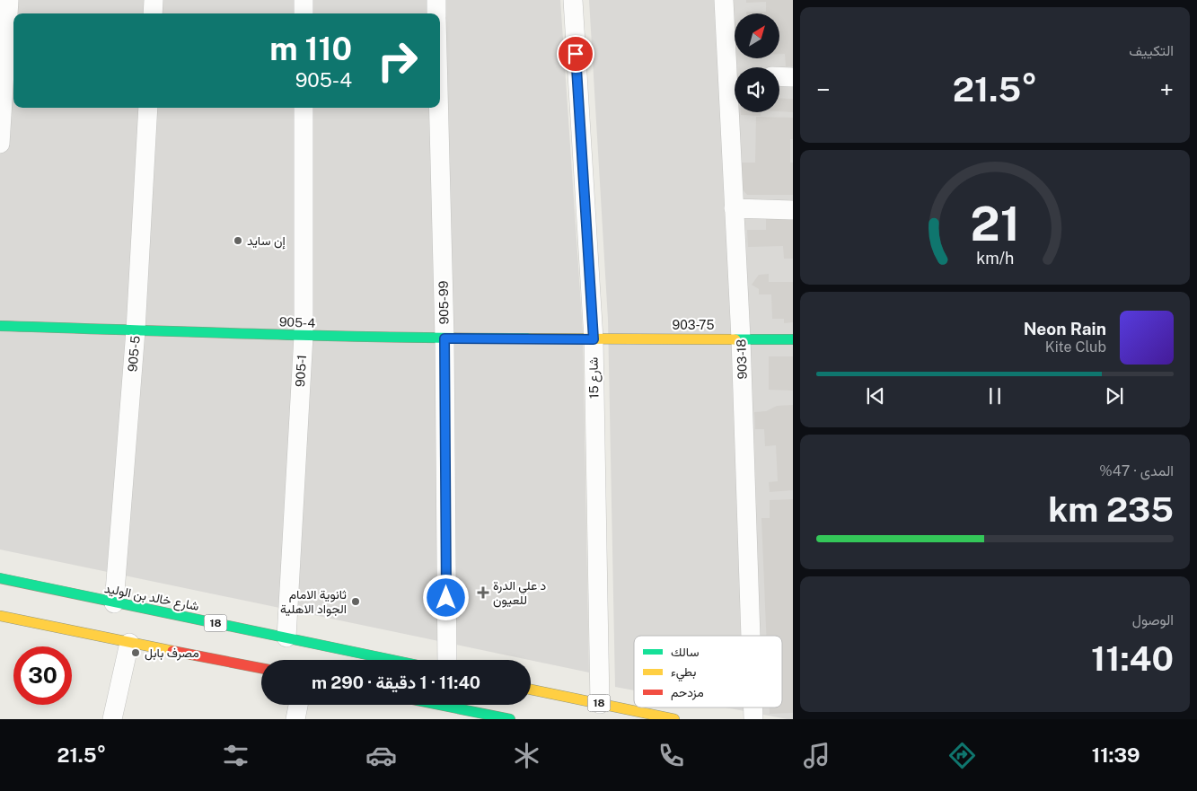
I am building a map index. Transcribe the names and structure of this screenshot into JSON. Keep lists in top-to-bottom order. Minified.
{"streets":{"main road":["905-4","903-75","شارع خالد بن الوليد","18"],"street":["905-99","905-5","903-18","905-1","شارع 15"]},"crossings":[["905-99","905-4"],["905-4","903-75"],["905-4","905-5"],["905-4","905-1"],["905-4","شارع 15"],["903-75","903-18"],["903-75","شارع 15"],["905-5","شارع خالد بن الوليد"],["905-1","شارع خالد بن الوليد"],["شارع 15","18"]],"places":{"other":["إن سايد","ثانوية الامام الجواد الاهلية","مصرف بابل"],"health":["د علي الدرة للعيون"]},"legend":["سالك","بطيء","مزدحم"],"north":"top right","page":{"tile":["التكييف",["المدى · 47%","235 km"],["الوصول","11:40"]],"turn":["110 m","905-4"],"heat":["−","21.5°","+"],"song":["Neon Rain","Kite Club"],"limit":"30","trip":"11:40 · 1 دقيقة · 290 m","tabs":["11:39","21.5°"],"gauge":["21","km/h"]}}
